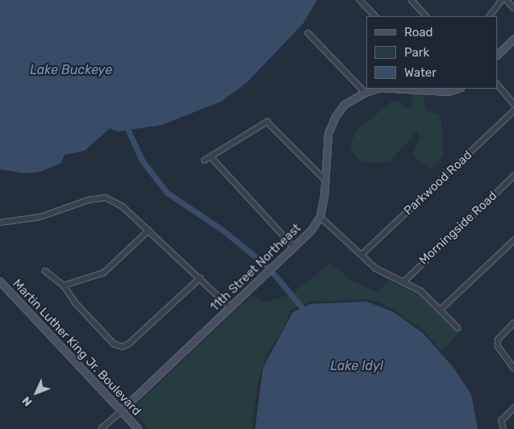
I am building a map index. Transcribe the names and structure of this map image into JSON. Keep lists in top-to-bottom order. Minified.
{"streets":{"street":["Parkwood Road","Morningside Road","11th Street Northeast","Martin Luther King Jr. Boulevard"]},"crossings":[["11th Street Northeast","Martin Luther King Jr. Boulevard"]],"water":["Lake Buckeye","Lake Idyl"],"legend":["Road","Park","Water"],"north":"bottom left"}
